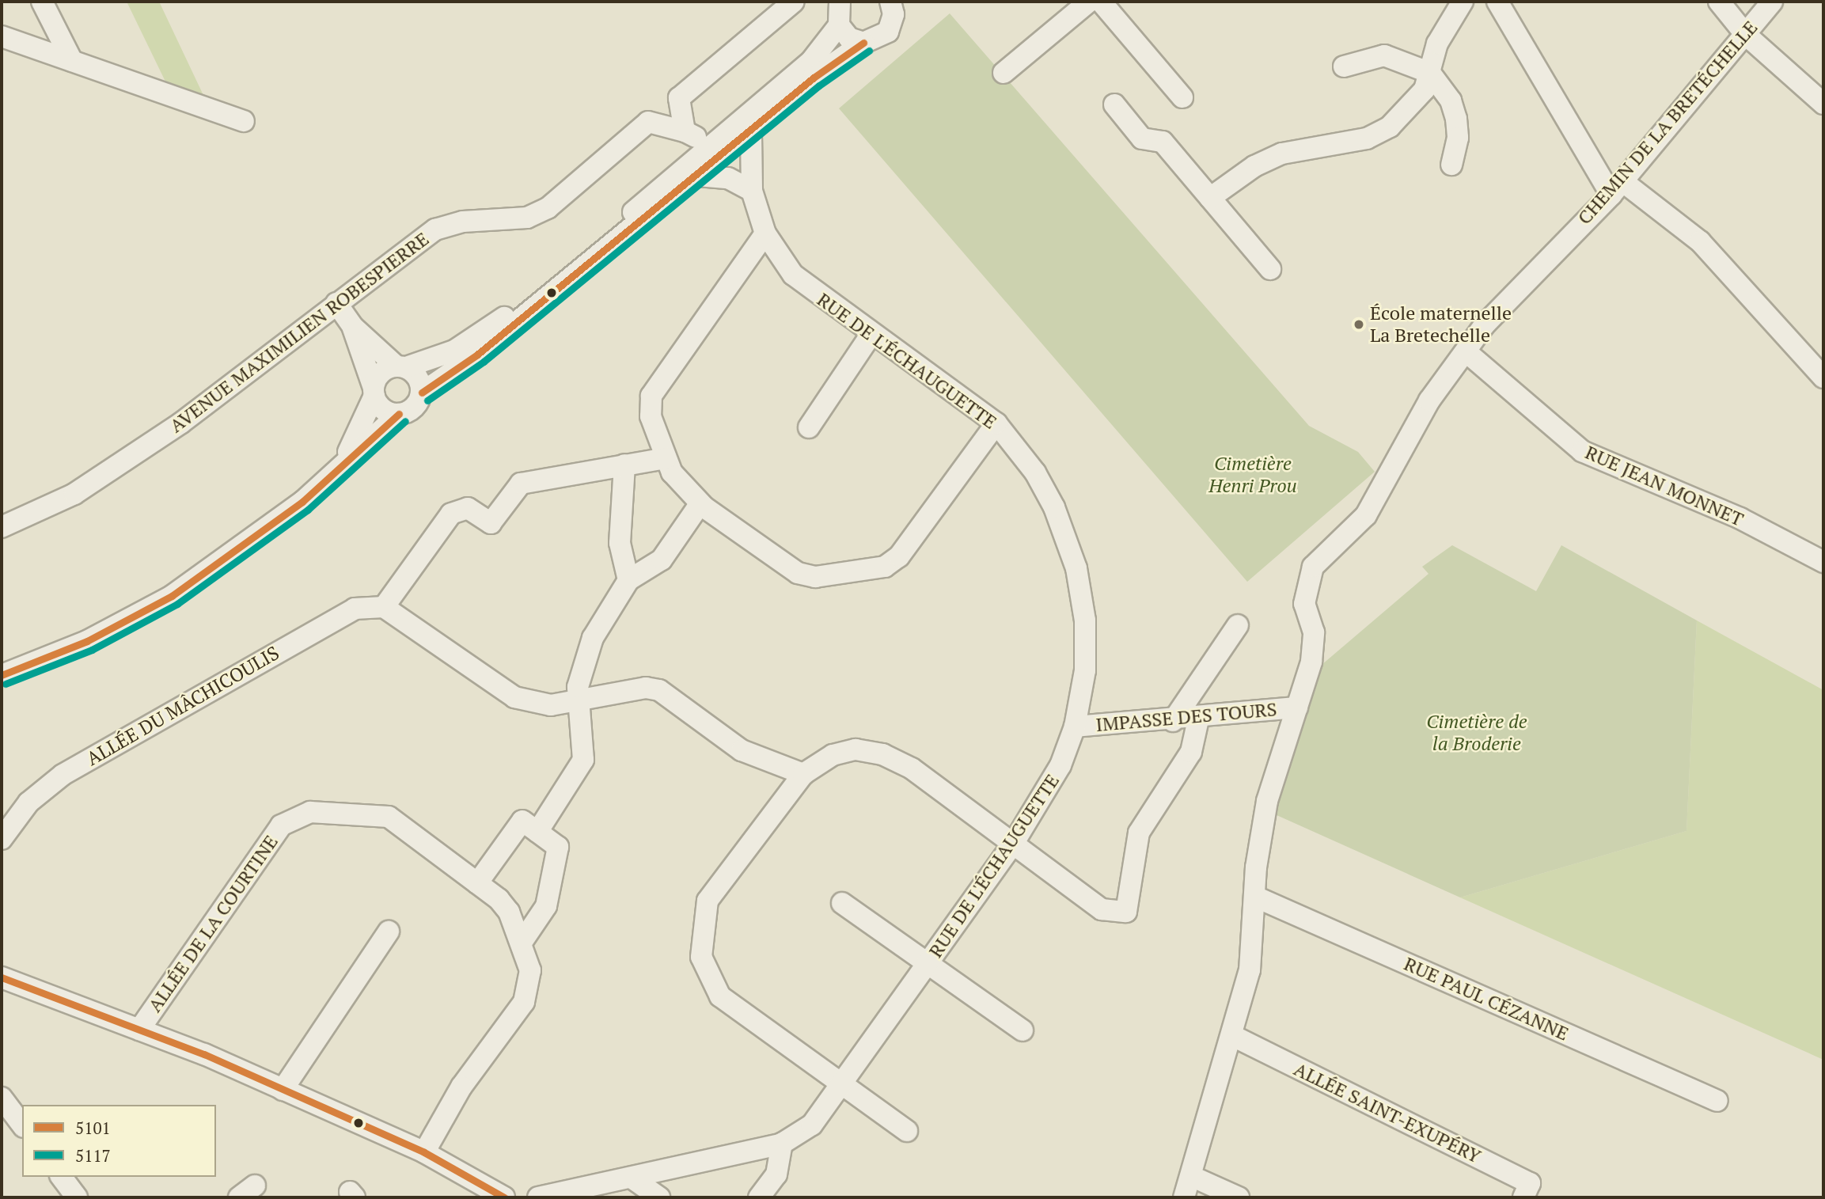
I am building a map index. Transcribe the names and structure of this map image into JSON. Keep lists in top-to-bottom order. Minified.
{"streets":{"street":["CHEMIN DE LA BRETÉCHELLE","AVENUE MAXIMILIEN ROBESPIERRE","RUE DE L'ÉCHAUGUETTE","RUE JEAN MONNET","ALLÉE DU MÂCHICOULIS","IMPASSE DES TOURS","ALLÉE DE LA COURTINE","RUE PAUL CÉZANNE","ALLÉE SAINT-EXUPÉRY"]},"crossings":[["CHEMIN DE LA BRETÉCHELLE","RUE JEAN MONNET"],["CHEMIN DE LA BRETÉCHELLE","IMPASSE DES TOURS"],["CHEMIN DE LA BRETÉCHELLE","RUE PAUL CÉZANNE"],["CHEMIN DE LA BRETÉCHELLE","ALLÉE SAINT-EXUPÉRY"],["RUE DE L'ÉCHAUGUETTE","IMPASSE DES TOURS"]],"parks":["Cimetière Henri Prou","Cimetière de la Broderie"],"places":["École maternelle La Bretechelle"],"lines":["transit line 5101","transit line 5117"],"legend":["5101","5117"]}
